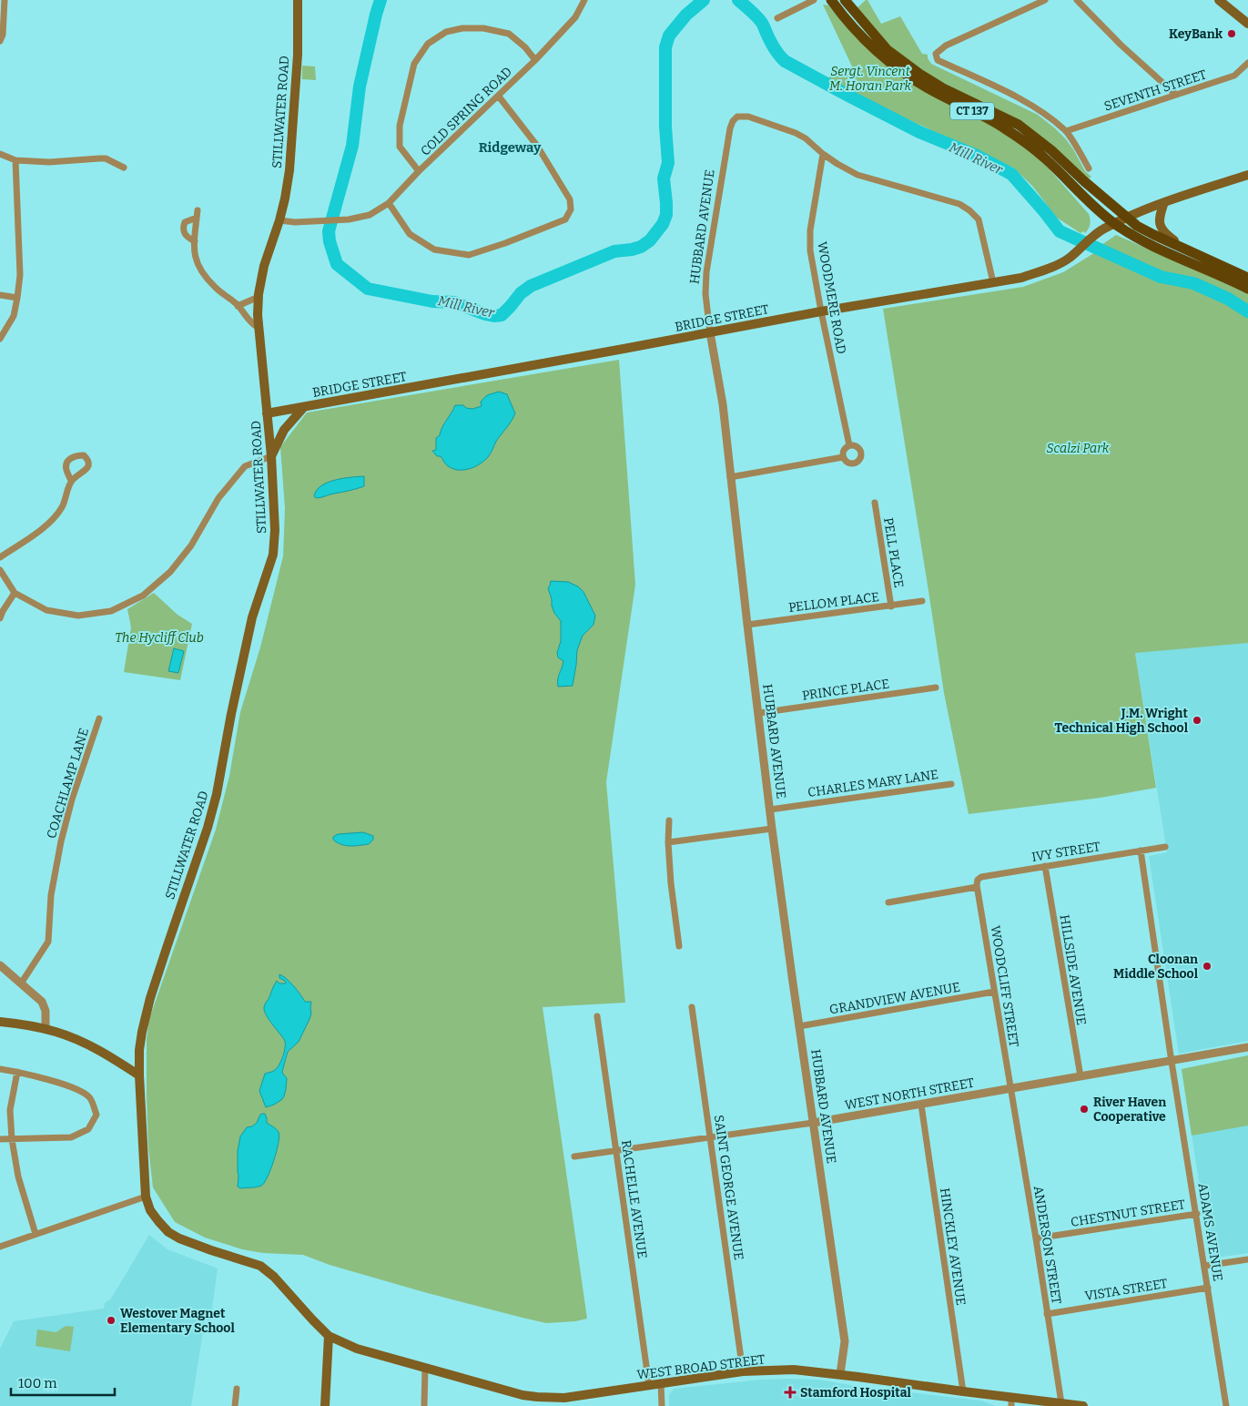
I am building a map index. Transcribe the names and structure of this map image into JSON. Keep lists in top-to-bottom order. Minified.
{"streets":{"main road":["CT 137","STILLWATER ROAD","BRIDGE STREET","WEST BROAD STREET"],"street":["SEVENTH STREET","COLD SPRING ROAD","HUBBARD AVENUE","WOODMERE ROAD","PELL PLACE","PELLOM PLACE","PRINCE PLACE","COACHLAMP LANE","CHARLES MARY LANE","IVY STREET","HILLSIDE AVENUE","WOODCLIFF STREET","GRANDVIEW AVENUE","WEST NORTH STREET","SAINT GEORGE AVENUE","RACHELLE AVENUE","CHESTNUT STREET","ADAMS AVENUE","ANDERSON STREET","HINCKLEY AVENUE","VISTA STREET"]},"crossings":[["COLD SPRING ROAD","STILLWATER ROAD"],["CT 137","BRIDGE STREET"],["STILLWATER ROAD","BRIDGE STREET"],["HUBBARD AVENUE","WOODMERE ROAD"],["HUBBARD AVENUE","BRIDGE STREET"],["HUBBARD AVENUE","PELLOM PLACE"],["HUBBARD AVENUE","PRINCE PLACE"],["HUBBARD AVENUE","CHARLES MARY LANE"],["HUBBARD AVENUE","GRANDVIEW AVENUE"],["HUBBARD AVENUE","WEST NORTH STREET"],["HUBBARD AVENUE","WEST BROAD STREET"],["WOODMERE ROAD","BRIDGE STREET"],["PELL PLACE","PELLOM PLACE"],["IVY STREET","HILLSIDE AVENUE"],["IVY STREET","WOODCLIFF STREET"],["IVY STREET","ADAMS AVENUE"],["HILLSIDE AVENUE","WEST NORTH STREET"],["WOODCLIFF STREET","GRANDVIEW AVENUE"],["WOODCLIFF STREET","WEST NORTH STREET"],["WOODCLIFF STREET","ANDERSON STREET"],["WEST NORTH STREET","SAINT GEORGE AVENUE"],["WEST NORTH STREET","RACHELLE AVENUE"],["WEST NORTH STREET","ADAMS AVENUE"],["WEST NORTH STREET","ANDERSON STREET"],["WEST NORTH STREET","HINCKLEY AVENUE"],["SAINT GEORGE AVENUE","WEST BROAD STREET"],["RACHELLE AVENUE","WEST BROAD STREET"],["CHESTNUT STREET","ADAMS AVENUE"],["CHESTNUT STREET","ANDERSON STREET"],["ADAMS AVENUE","VISTA STREET"],["ANDERSON STREET","VISTA STREET"],["ANDERSON STREET","WEST BROAD STREET"],["HINCKLEY AVENUE","WEST BROAD STREET"]],"districts":["Ridgeway"],"water":["Mill River"],"parks":["Sergt. Vincent M. Horan Park","Scalzi Park","The Hycliff Club"],"places":{"other":["KeyBank","J.M. Wright Technical High School","Cloonan Middle School","River Haven Cooperative","Westover Magnet Elementary School"],"health":["Stamford Hospital"]},"scale_bar":"100 m"}
